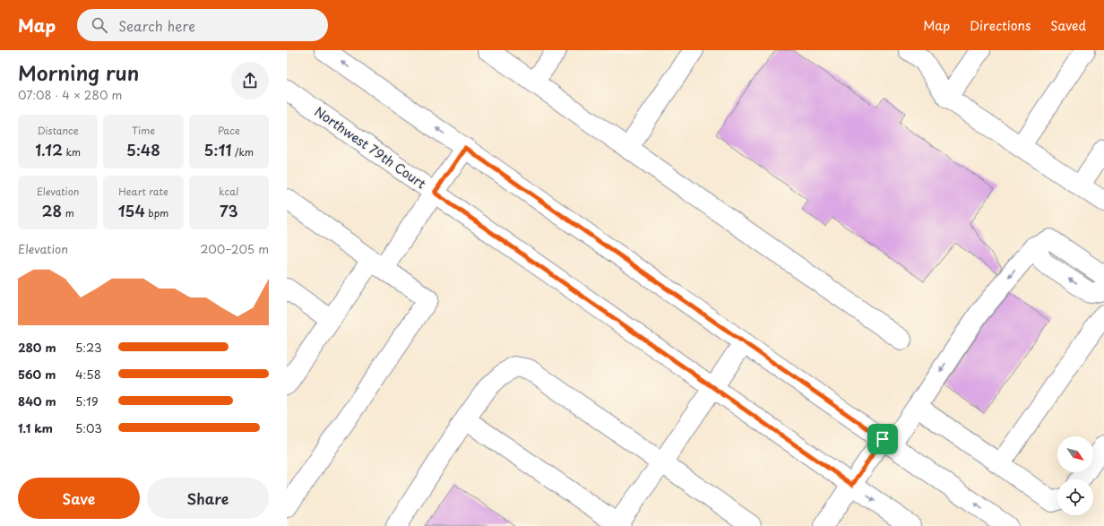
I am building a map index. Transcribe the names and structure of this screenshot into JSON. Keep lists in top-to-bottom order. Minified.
{"streets":{"street":["Northwest 79th Court"]},"north":"bottom right","page":{"header":"Map","search":"Search here","nav":["Map","Directions","Saved"],"heading":["Morning run","07:08 · 4 × 280 m"],"stats":[["Distance","1.12 km"],["Time","5:48"],["Pace","5:11 /km"],["Elevation","28 m"],["Heart rate","154 bpm"],["kcal","73"]],"chart":["Elevation","200–205 m"],"list":[{"name":"280 m","note":"5:23"},{"name":"560 m","note":"4:58"},{"name":"840 m","note":"5:19"},{"name":"1.1 km","note":"5:03"}],"buttons":["Save","Share"]}}
